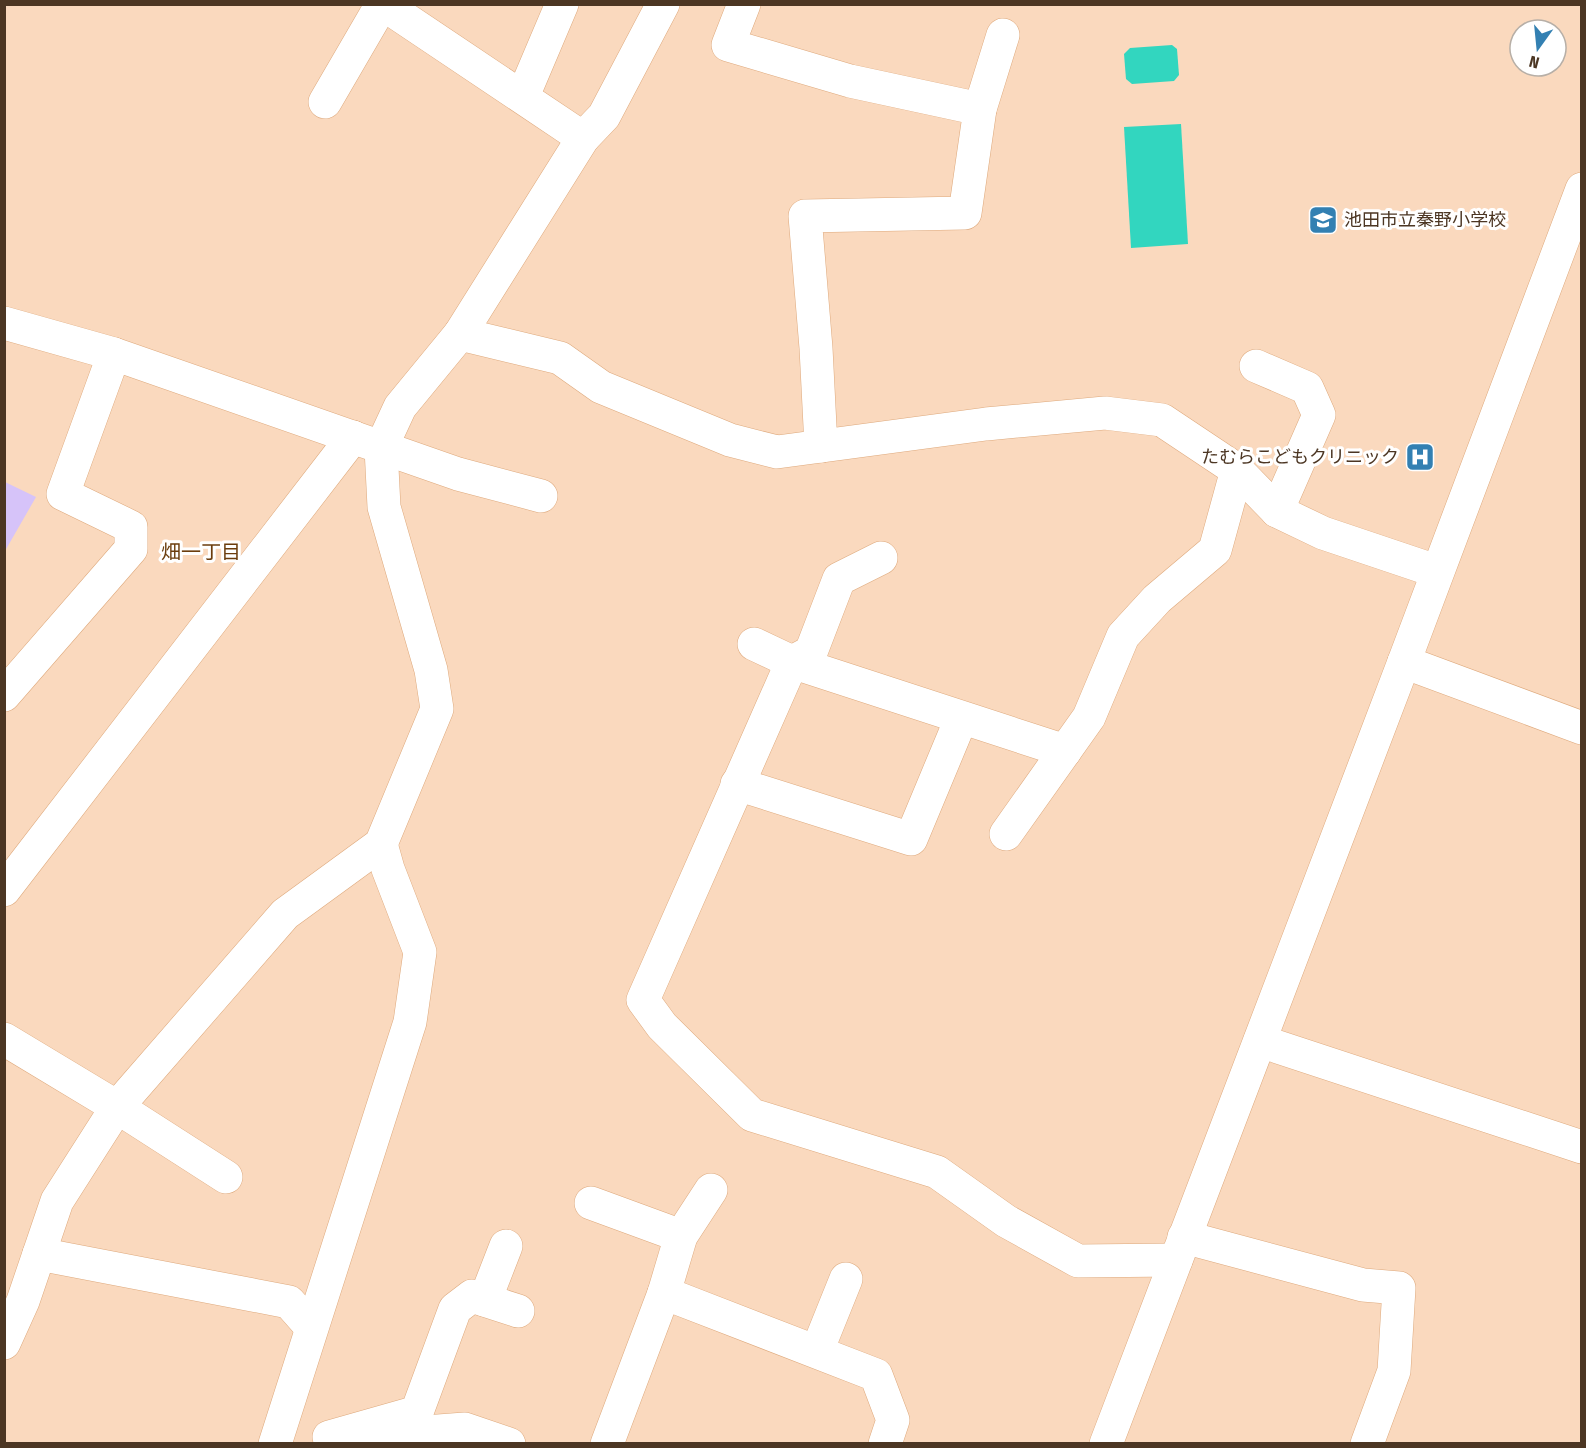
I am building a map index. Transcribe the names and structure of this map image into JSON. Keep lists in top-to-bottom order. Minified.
{"districts":["畑一丁目"],"places":{"school or university":["池田市立秦野小学校"],"hospital":["たむらこどもクリニック"]},"north":"bottom"}
